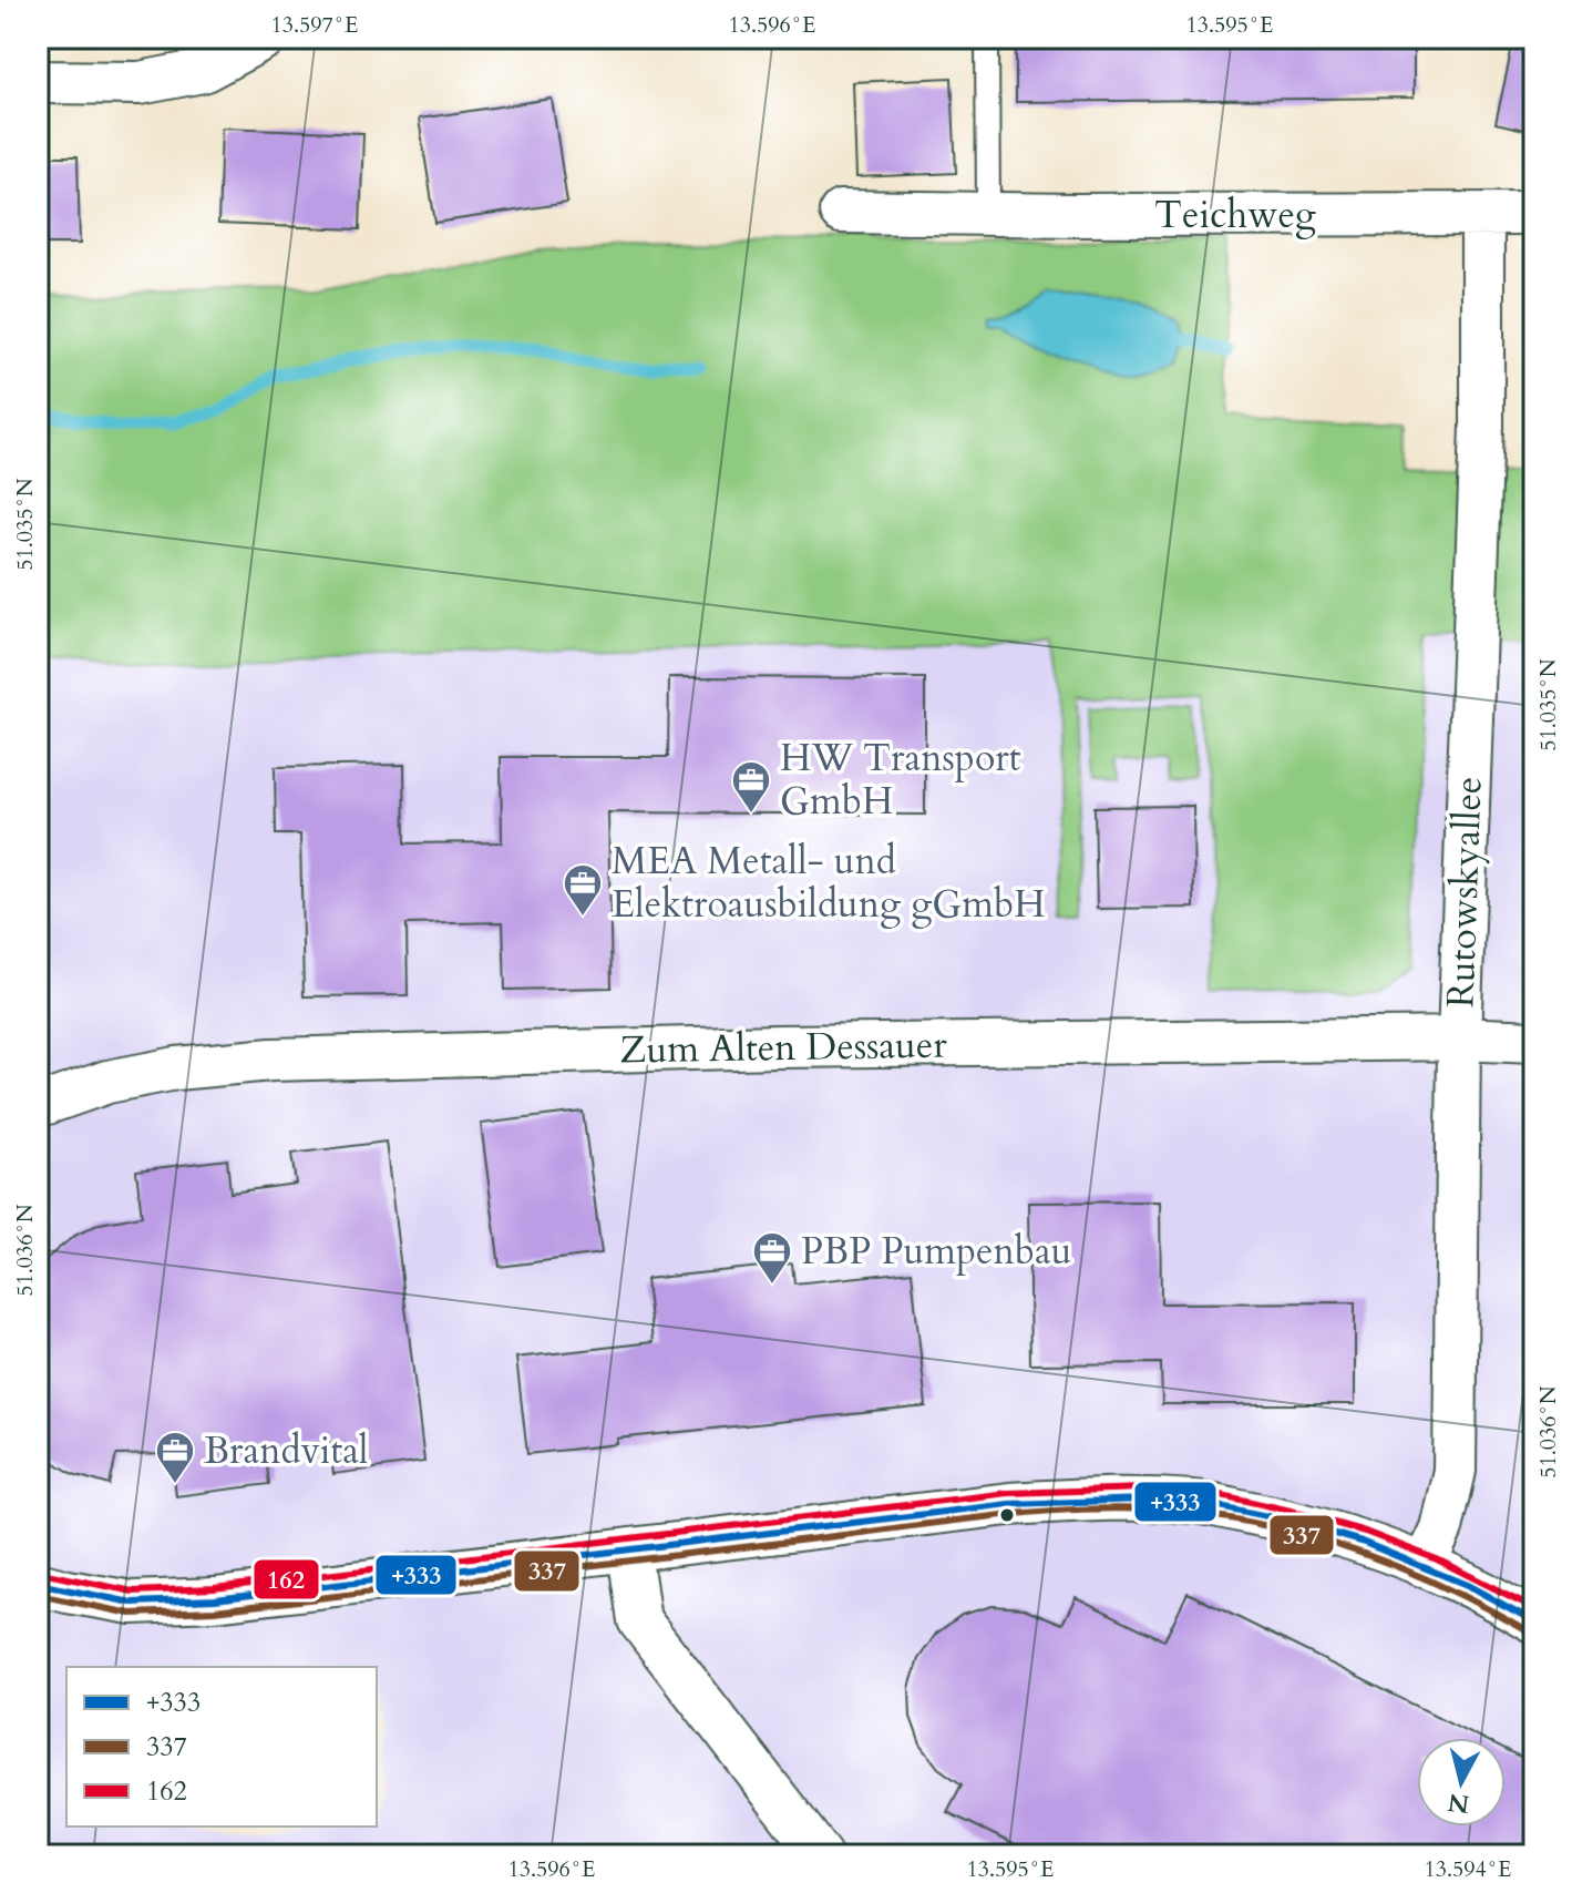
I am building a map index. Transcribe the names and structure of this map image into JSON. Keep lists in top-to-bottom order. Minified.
{"streets":{"street":["Teichweg","Rutowskyallee","Zum Alten Dessauer"]},"crossings":[["Teichweg","Rutowskyallee"],["Rutowskyallee","Zum Alten Dessauer"]],"places":{"office":["HW Transport GmbH","MEA Metall- und Elektroausbildung gGmbH","PBP Pumpenbau","Brandvital"]},"lines":["transit line 162","transit line +333","transit line 337"],"legend":["+333","337","162"],"north":"bottom","coordinates":["13.597°E","13.596°E","13.595°E","51.035°N","51.036°N","13.594°E"]}
